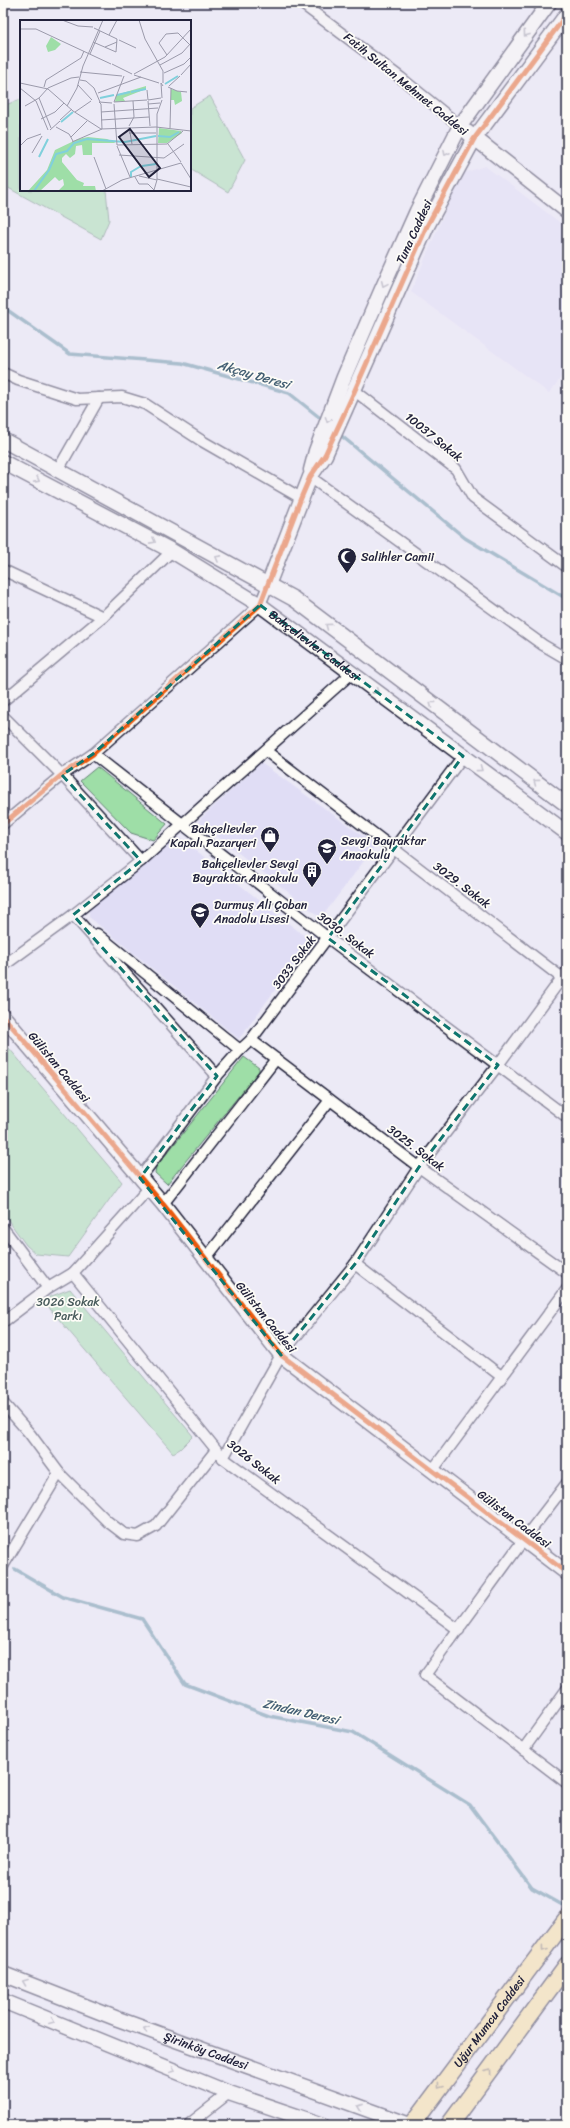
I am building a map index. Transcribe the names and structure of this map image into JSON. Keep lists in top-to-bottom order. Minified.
{"streets":{"main road":["Uğur Mumcu Caddesi"],"street":["Fatih Sultan Mehmet Caddesi","Tuna Caddesi","10037 Sokak","Bahçelievler Caddesi","3029. Sokak","3030. Sokak","3033 Sokak","Gülistan Caddesi","3025. Sokak","3026 Sokak","Şirinköy Caddesi"]},"crossings":[["Fatih Sultan Mehmet Caddesi","Tuna Caddesi"],["Tuna Caddesi","10037 Sokak"],["Tuna Caddesi","Bahçelievler Caddesi"],["Bahçelievler Caddesi","3033 Sokak"],["3029. Sokak","3033 Sokak"],["3030. Sokak","3033 Sokak"],["3033 Sokak","Gülistan Caddesi"],["3033 Sokak","3025. Sokak"],["3033 Sokak","3026 Sokak"],["Uğur Mumcu Caddesi","Şirinköy Caddesi"]],"water":["Akçay Deresi","Zindan Deresi"],"parks":["3026 Sokak Parkı"],"places":{"mosque":["Salihler Camii"],"shop":["Bahçelievler Kapalı Pazaryeri"],"school or university":["Sevgi Bayraktar Anaokulu","Durmuş Ali Çoban Anadolu Lisesi"],"building":["Bahçelievler Sevgi Bayraktar Anaokulu"]}}
